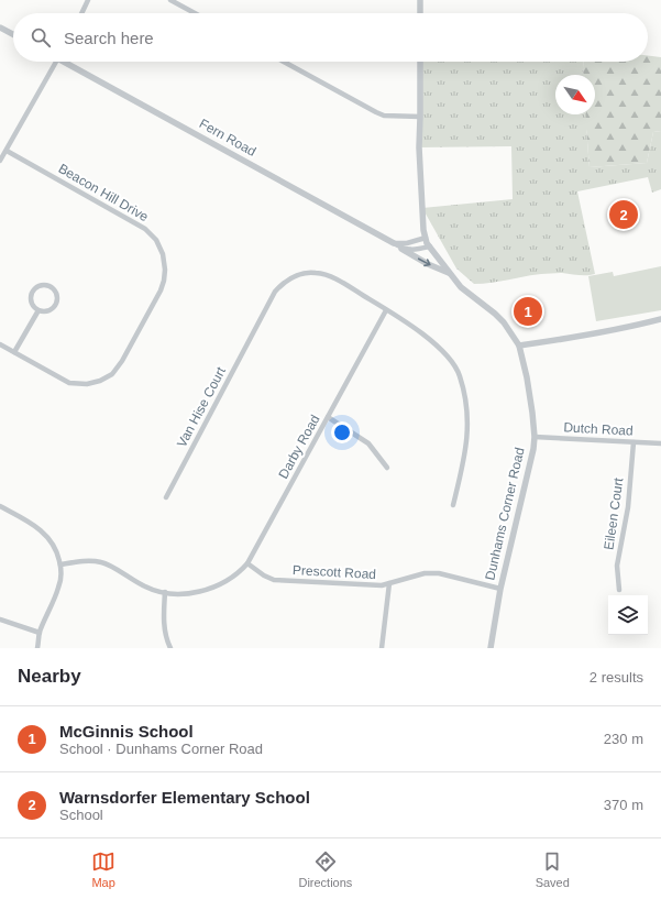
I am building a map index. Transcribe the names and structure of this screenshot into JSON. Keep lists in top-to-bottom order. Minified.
{"streets":{"street":["Fern Road","Beacon Hill Drive","Van Hise Court","Dutch Road","Darby Road","Dunhams Corner Road","Eileen Court","Prescott Road"]},"crossings":[["Van Hise Court","Darby Road"],["Dutch Road","Dunhams Corner Road"],["Dutch Road","Eileen Court"],["Darby Road","Prescott Road"],["Dunhams Corner Road","Prescott Road"]],"north":"bottom right","page":{"search":"Search here","pins":["2","1"],"heading":["Nearby","2 results"],"list":[{"mark":"1","name":"McGinnis School","note":"School · Dunhams Corner Road","value":"230 m"},{"mark":"2","name":"Warnsdorfer Elementary School","note":"School","value":"370 m"}],"nav":["Map","Directions","Saved"]}}
